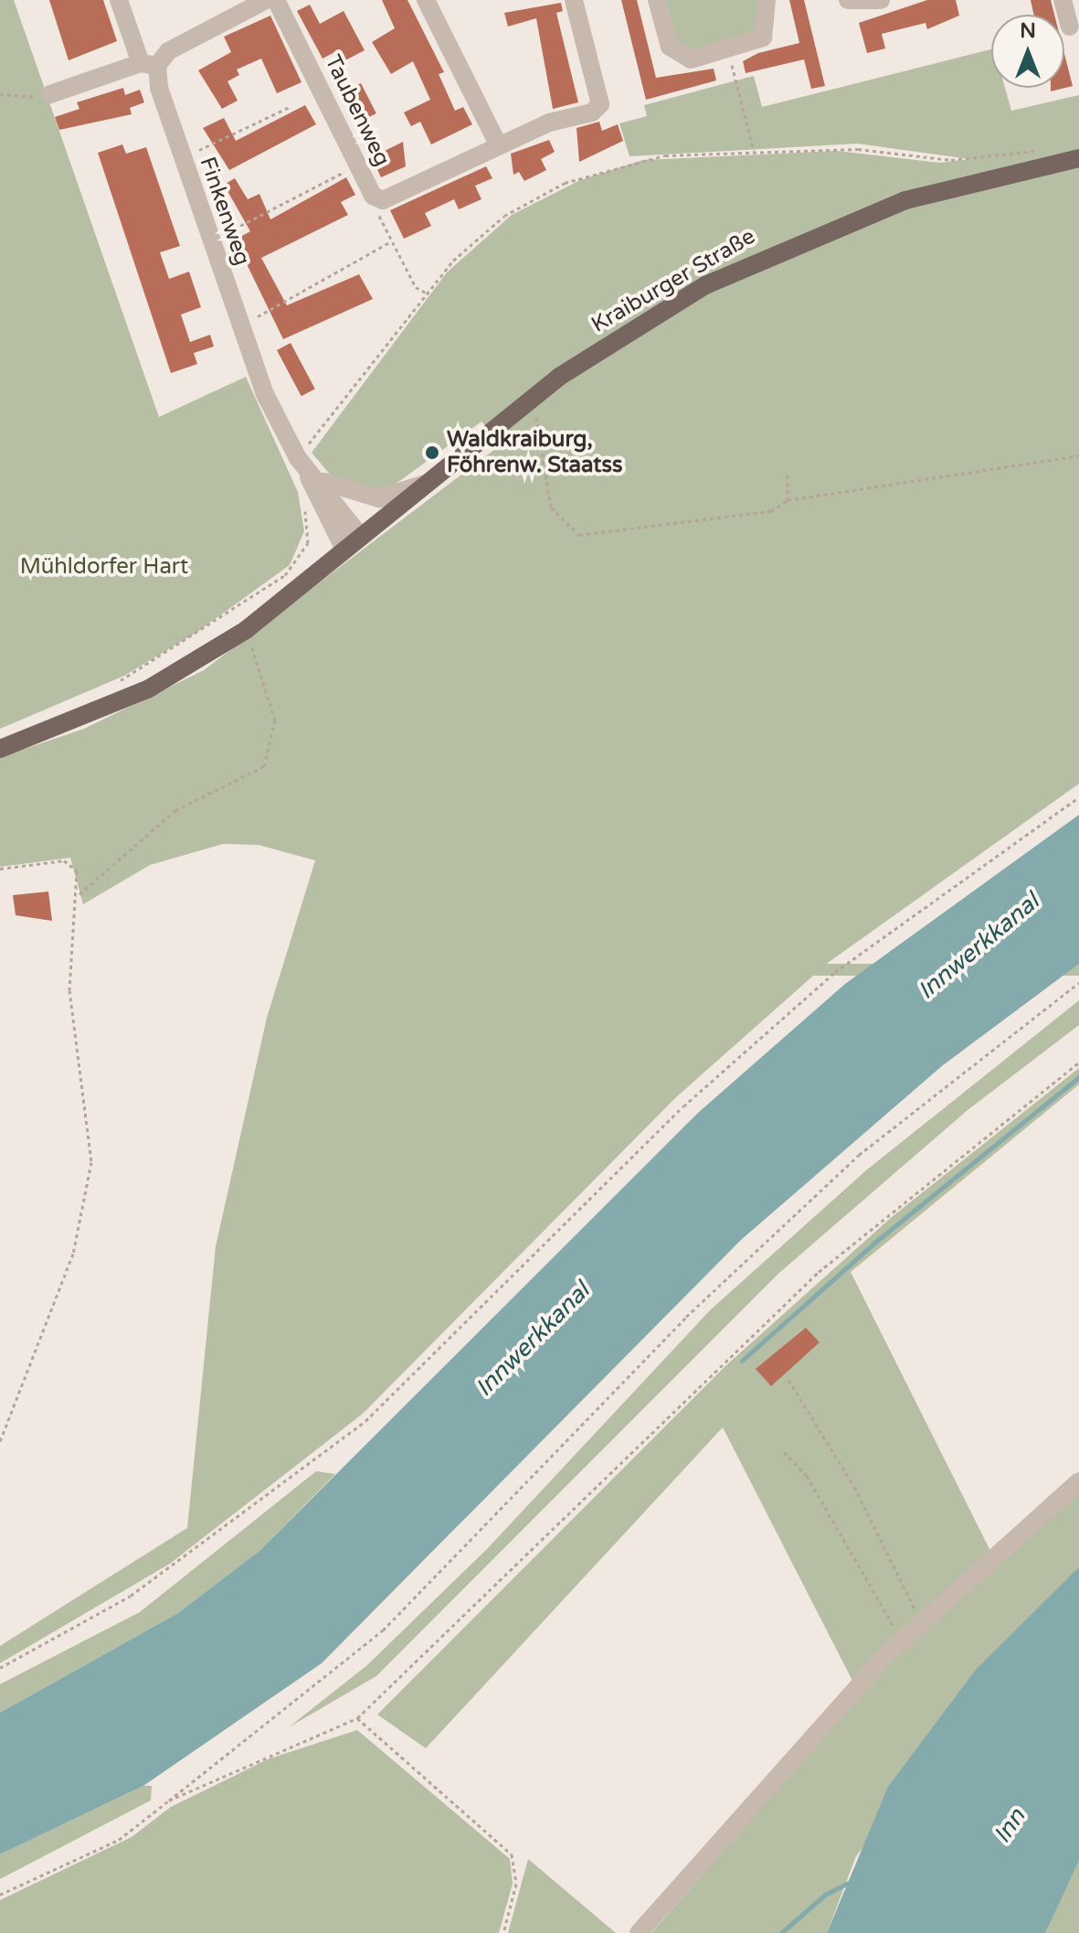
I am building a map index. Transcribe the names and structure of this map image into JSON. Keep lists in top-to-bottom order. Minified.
{"streets":{"main road":["Kraiburger Straße"],"street":["Taubenweg","Finkenweg"]},"crossings":[["Finkenweg","Kraiburger Straße"]],"water":["Innwerkkanal","Inn"],"parks":["Mühldorfer Hart"],"places":["Waldkraiburg, Föhrenw. Staatss"],"north":"top"}
